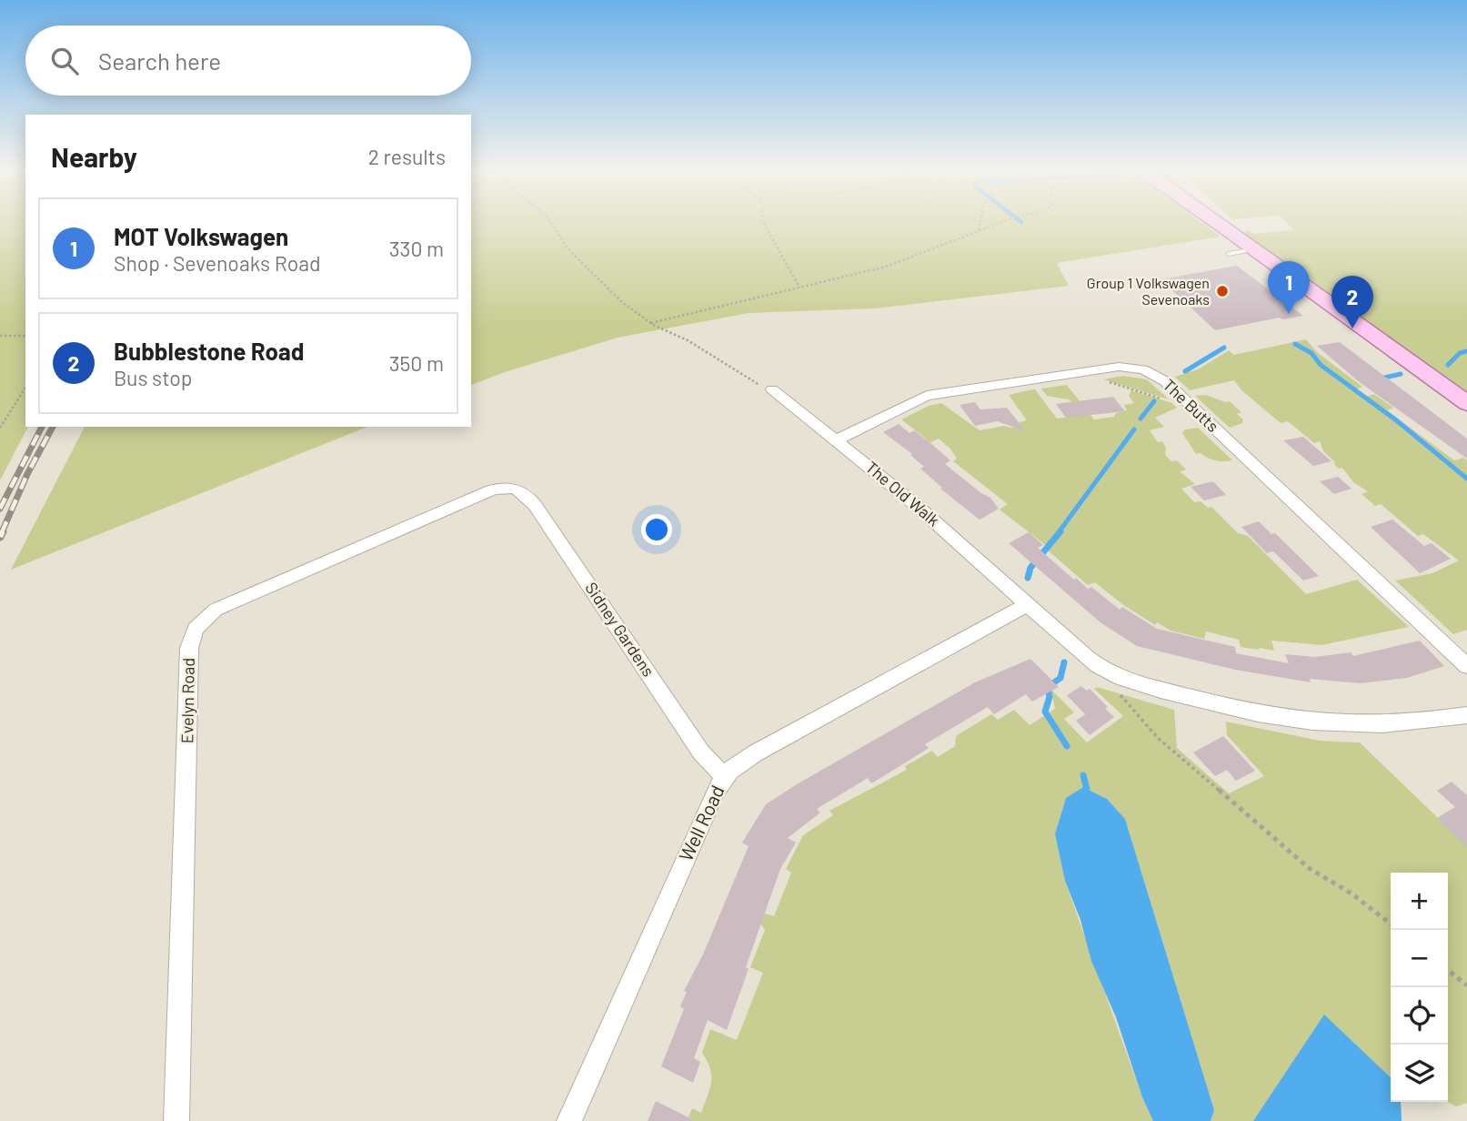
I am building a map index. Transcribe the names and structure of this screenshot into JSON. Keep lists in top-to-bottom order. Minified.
{"streets":{"street":["The Butts","The Old Walk","Sidney Gardens","Evelyn Road","Well Road"]},"crossings":[["The Butts","The Old Walk"],["The Old Walk","Well Road"],["Sidney Gardens","Evelyn Road"],["Sidney Gardens","Well Road"]],"places":["Group 1 Volkswagen Sevenoaks"],"page":{"search":"Search here","heading":["Nearby","2 results"],"list":[{"mark":"1","name":"MOT Volkswagen","note":"Shop · Sevenoaks Road","value":"330 m"},{"mark":"2","name":"Bubblestone Road","note":"Bus stop","value":"350 m"}],"pins":["1","2"],"map_buttons":["+","−"]}}
